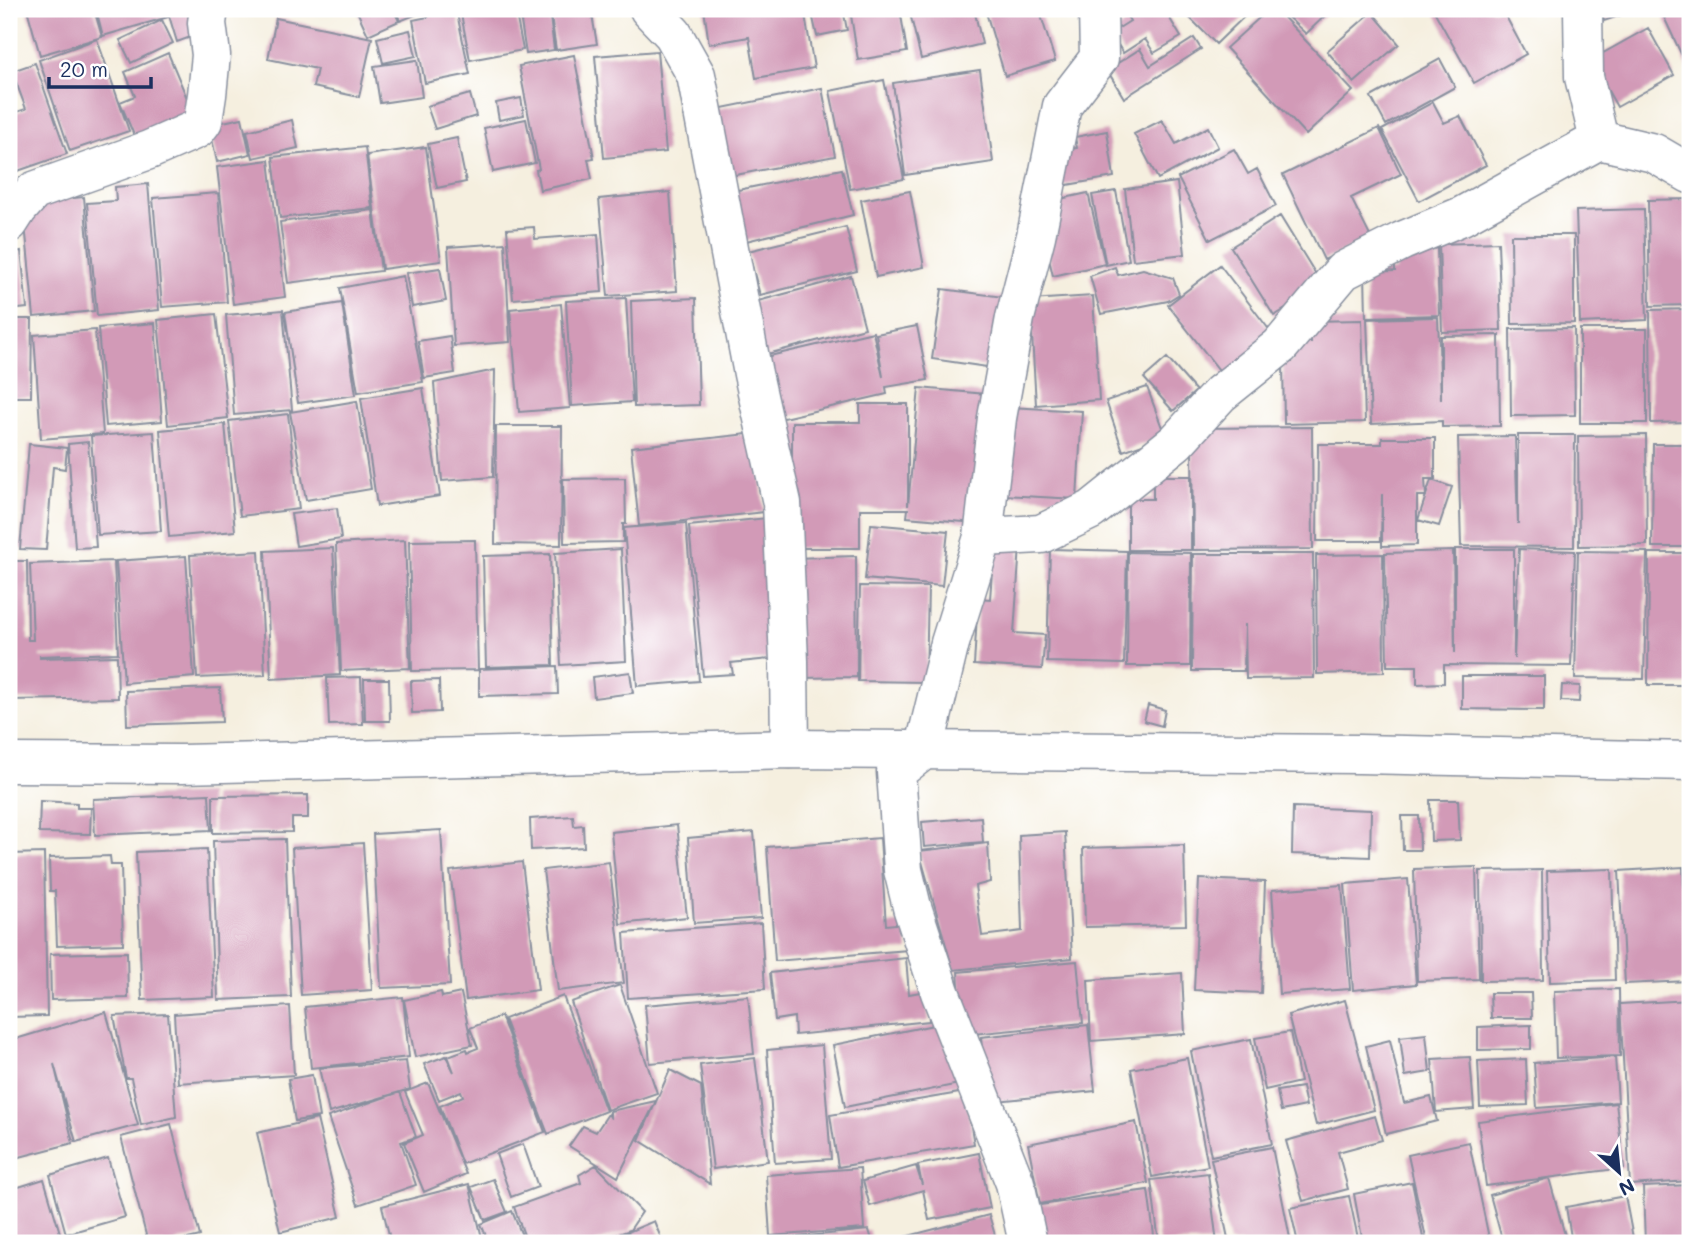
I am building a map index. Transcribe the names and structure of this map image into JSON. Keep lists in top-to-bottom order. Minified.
{"scale_bar":"20 m","north":"bottom right"}
